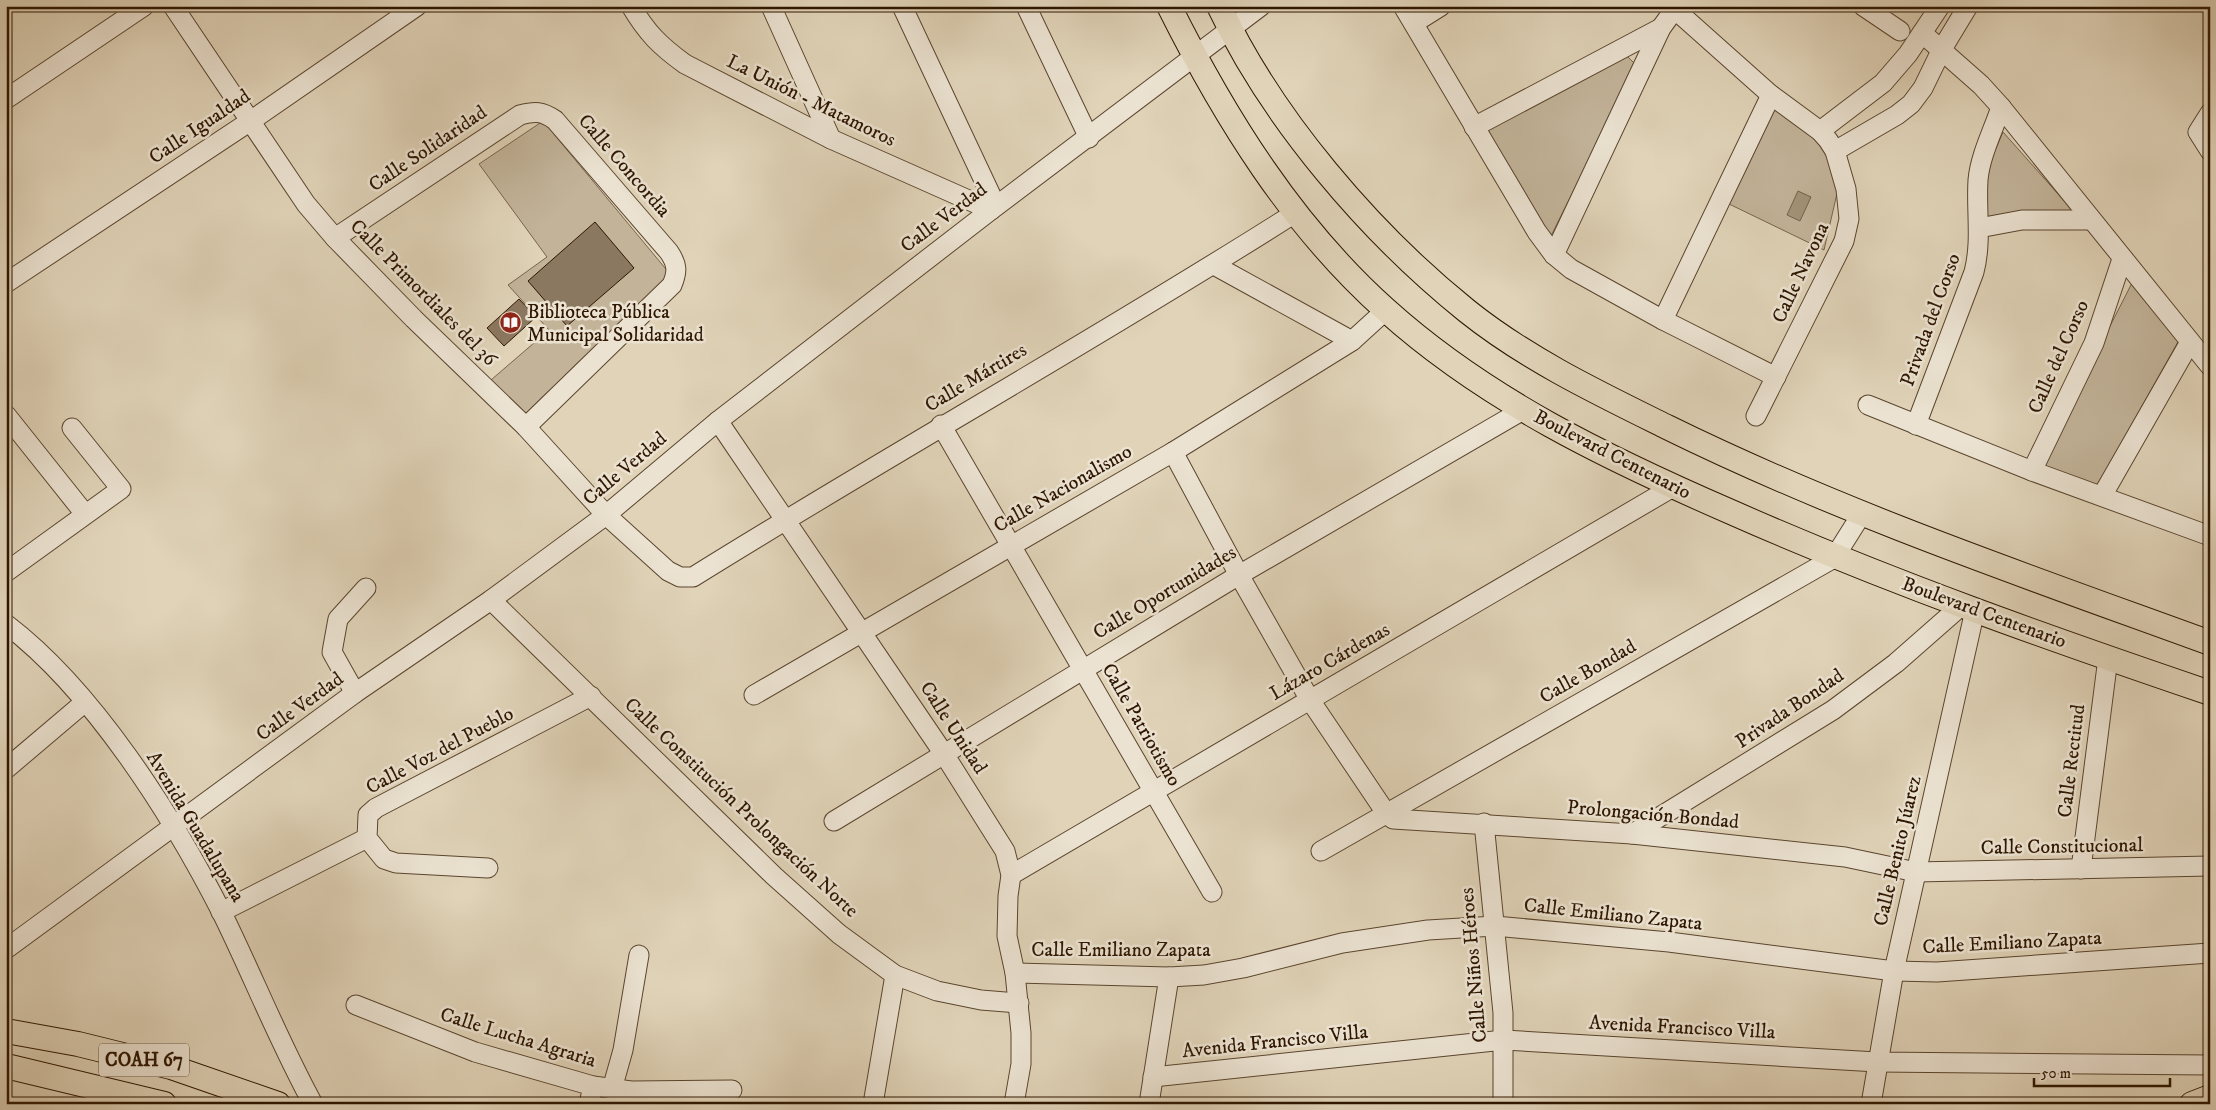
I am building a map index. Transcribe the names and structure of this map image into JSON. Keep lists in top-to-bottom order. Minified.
{"streets":{"main road":["Boulevard Centenario","COAH 67"],"street":["La Unión - Matamoros","Calle Igualdad","Calle Solidaridad","Calle Concordia","Calle Verdad","Calle Navona","Calle Primordiales del 36","Privada del Corso","Calle del Corso","Calle Mártires","Calle Nacionalismo","Calle Oportunidades","Lázaro Cárdenas","Calle Bondad","Privada Bondad","Calle Patriotismo","Calle Unidad","Calle Voz del Pueblo","Calle Rectitud","Calle Constitución Prolongación Norte","Prolongación Bondad","Avenida Guadalupana","Calle Constitucional","Calle Benito Júarez","Calle Emiliano Zapata","Calle Niños Héroes","Avenida Francisco Villa","Calle Lucha Agraria"]},"crossings":[["La Unión - Matamoros","Calle Verdad"],["Calle Igualdad","Calle Primordiales del 36"],["Calle Solidaridad","Calle Concordia"],["Calle Solidaridad","Calle Primordiales del 36"],["Calle Concordia","Calle Primordiales del 36"],["Calle Verdad","Calle Primordiales del 36"],["Calle Verdad","Boulevard Centenario"],["Calle Verdad","Calle Unidad"],["Calle Verdad","Calle Constitución Prolongación Norte"],["Calle Verdad","Avenida Guadalupana"],["Calle Primordiales del 36","Calle Mártires"],["Calle Mártires","Boulevard Centenario"],["Calle Mártires","Calle Patriotismo"],["Calle Mártires","Calle Unidad"],["Boulevard Centenario","Calle Nacionalismo"],["Boulevard Centenario","Calle Oportunidades"],["Boulevard Centenario","Lázaro Cárdenas"],["Boulevard Centenario","Calle Bondad"],["Boulevard Centenario","Privada Bondad"],["Boulevard Centenario","Calle Rectitud"],["Boulevard Centenario","Calle Benito Júarez"],["Calle Nacionalismo","Calle Patriotismo"],["Calle Nacionalismo","Calle Unidad"],["Calle Oportunidades","Calle Patriotismo"],["Calle Oportunidades","Calle Unidad"],["Lázaro Cárdenas","Calle Patriotismo"],["Lázaro Cárdenas","Calle Unidad"],["Calle Bondad","Prolongación Bondad"],["Privada Bondad","Prolongación Bondad"],["Privada Bondad","Calle Benito Júarez"],["Calle Unidad","Calle Constitución Prolongación Norte"],["Calle Unidad","Calle Emiliano Zapata"],["Calle Voz del Pueblo","Calle Constitución Prolongación Norte"],["Calle Rectitud","Calle Constitucional"],["Prolongación Bondad","Calle Constitucional"],["Prolongación Bondad","Calle Benito Júarez"],["Prolongación Bondad","Calle Niños Héroes"],["Calle Constitucional","Calle Benito Júarez"],["Calle Benito Júarez","Calle Emiliano Zapata"],["Calle Benito Júarez","Avenida Francisco Villa"],["Calle Emiliano Zapata","Calle Niños Héroes"],["Calle Niños Héroes","Avenida Francisco Villa"]],"places":{"library":["Biblioteca Pública Municipal Solidaridad"]},"scale_bar":"50 m"}
